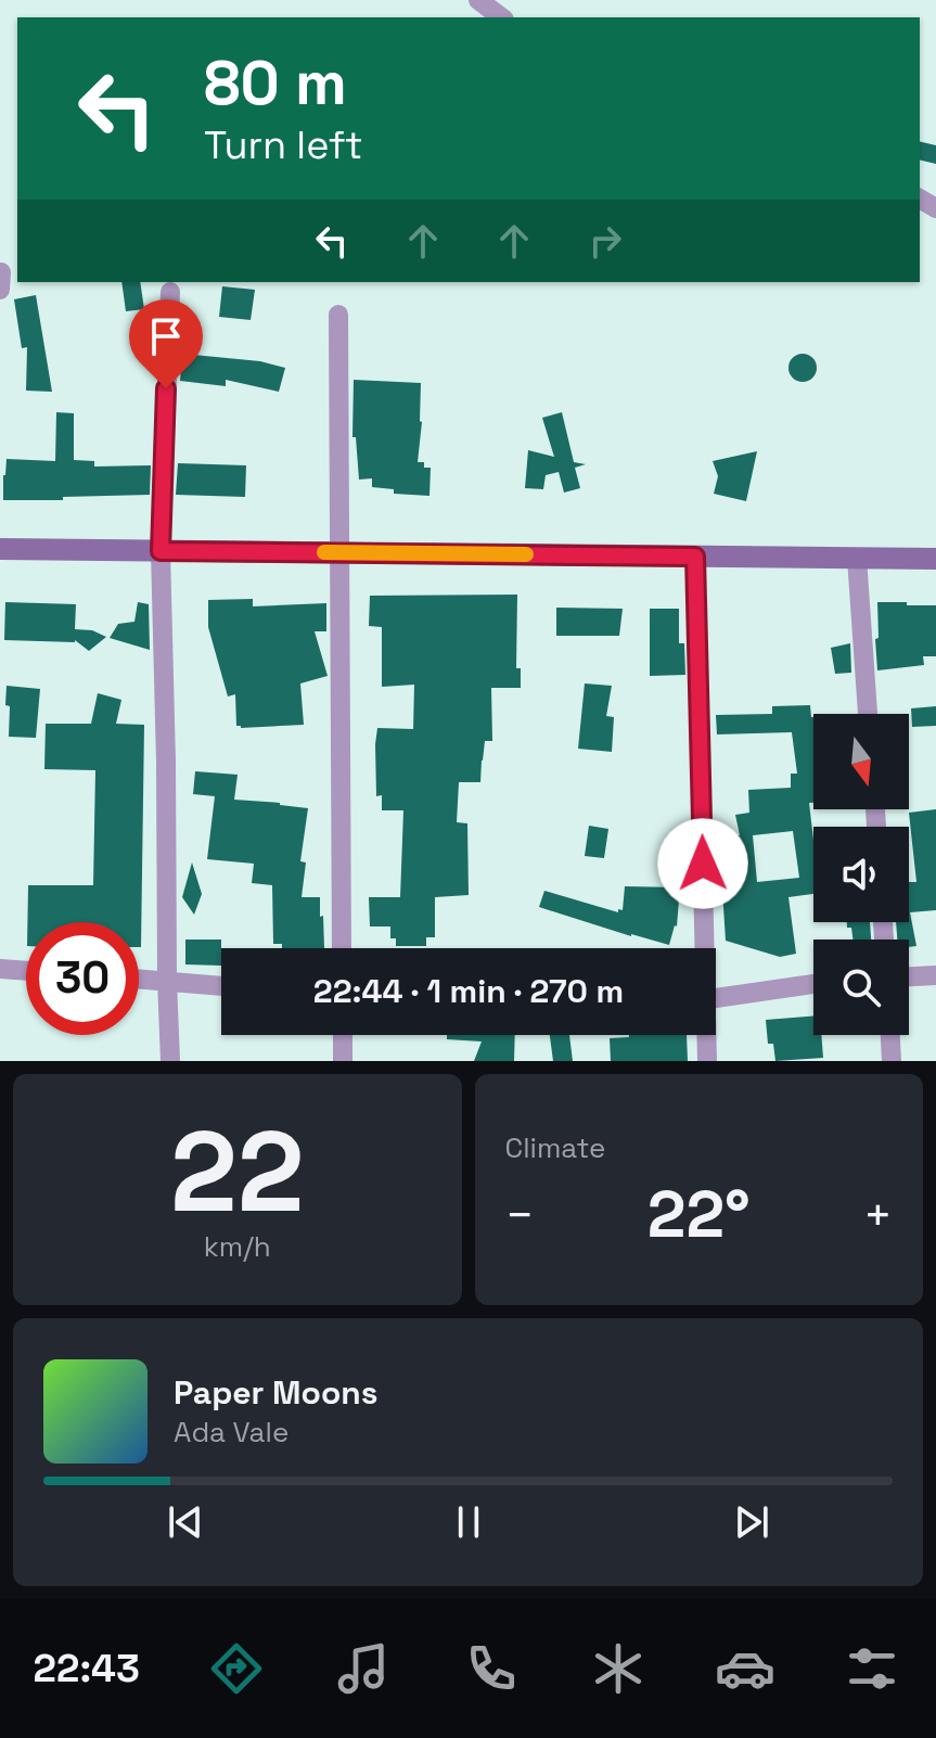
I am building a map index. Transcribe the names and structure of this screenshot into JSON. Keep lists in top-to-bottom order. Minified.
{"north":"bottom","page":{"turn":["80 m","Turn left"],"limit":"30","trip":"22:44 · 1 min · 270 m","tile":[["22","km/h"],"Climate"],"heat":["−","22°","+"],"song":["Paper Moons","Ada Vale"],"tabs":"22:43"}}
